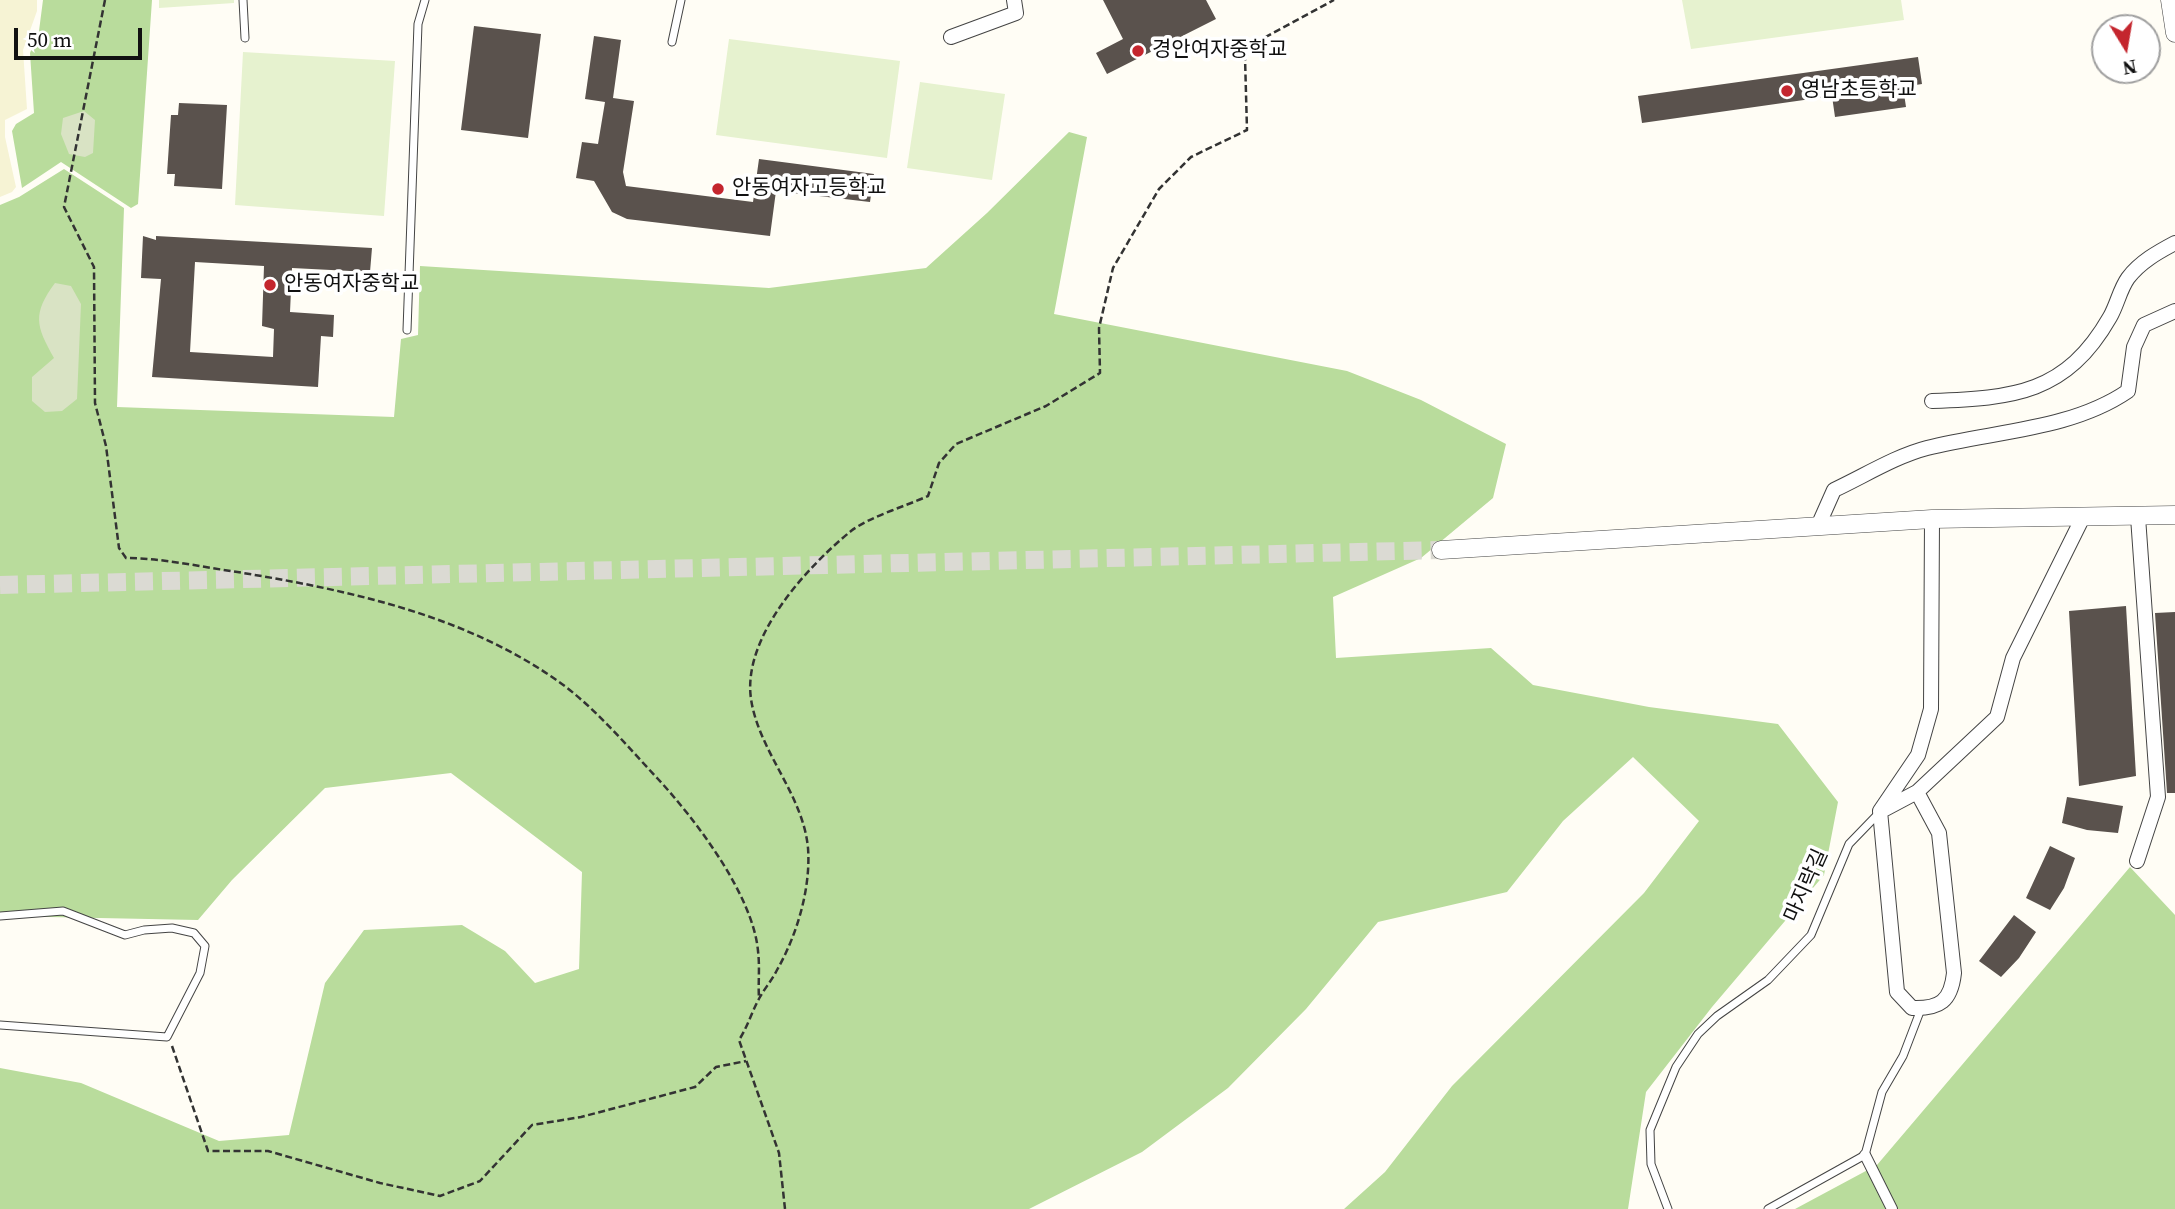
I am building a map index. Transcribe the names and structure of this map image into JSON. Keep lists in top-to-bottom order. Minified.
{"streets":{"street":["마지락길"]},"places":["경안여자중학교","영남초등학교","안동여자고등학교","안동여자중학교"],"scale_bar":"50 m","north":"bottom"}
